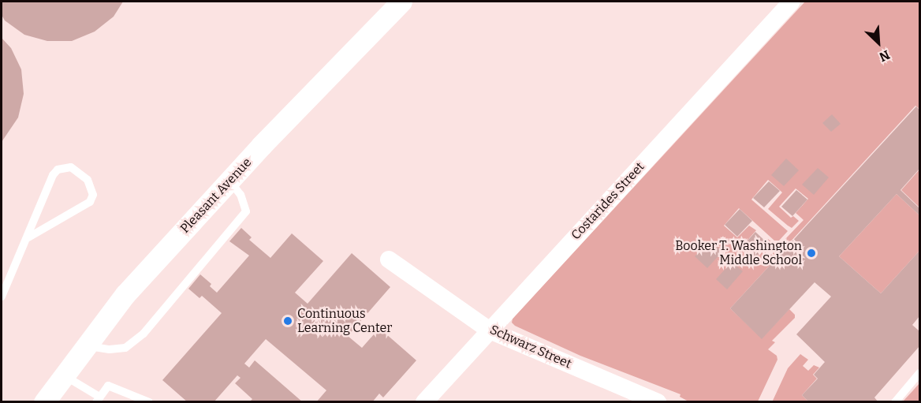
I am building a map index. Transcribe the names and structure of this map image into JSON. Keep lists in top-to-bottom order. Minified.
{"streets":{"street":["Pleasant Avenue","Costarides Street","Schwarz Street"]},"crossings":[["Costarides Street","Schwarz Street"]],"places":["Booker T. Washington Middle School","Continuous Learning Center"],"north":"bottom right"}
